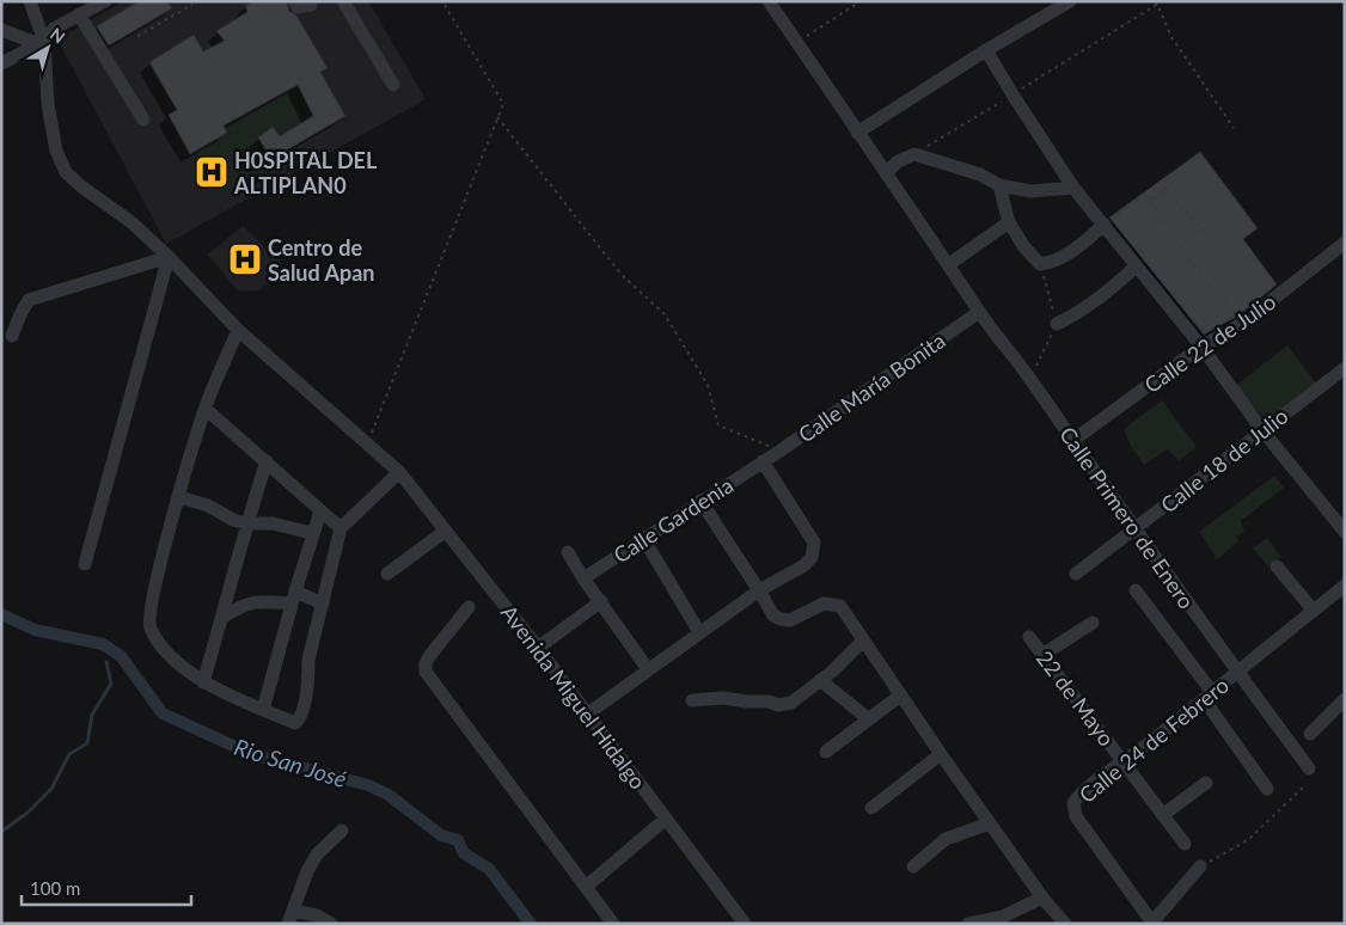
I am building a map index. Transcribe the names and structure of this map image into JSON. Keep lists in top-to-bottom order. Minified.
{"streets":{"street":["Calle 22 de Julio","Calle María Bonita","Calle 18 de Julio","Calle Primero de Enero","Calle Gardenia","Avenida Miguel Hidalgo","22 de Mayo","Calle 24 de Febrero"]},"crossings":[["Calle 22 de Julio","Calle Primero de Enero"],["Calle María Bonita","Calle Primero de Enero"],["Calle María Bonita","Calle Gardenia"],["Calle 18 de Julio","Calle Primero de Enero"],["Calle Primero de Enero","Calle 24 de Febrero"],["22 de Mayo","Calle 24 de Febrero"]],"water":["Rio San José"],"places":{"hospital":["H0SPITAL DEL ALTIPLAN0","Centro de Salud Apan"]},"scale_bar":"100 m","north":"top right"}
